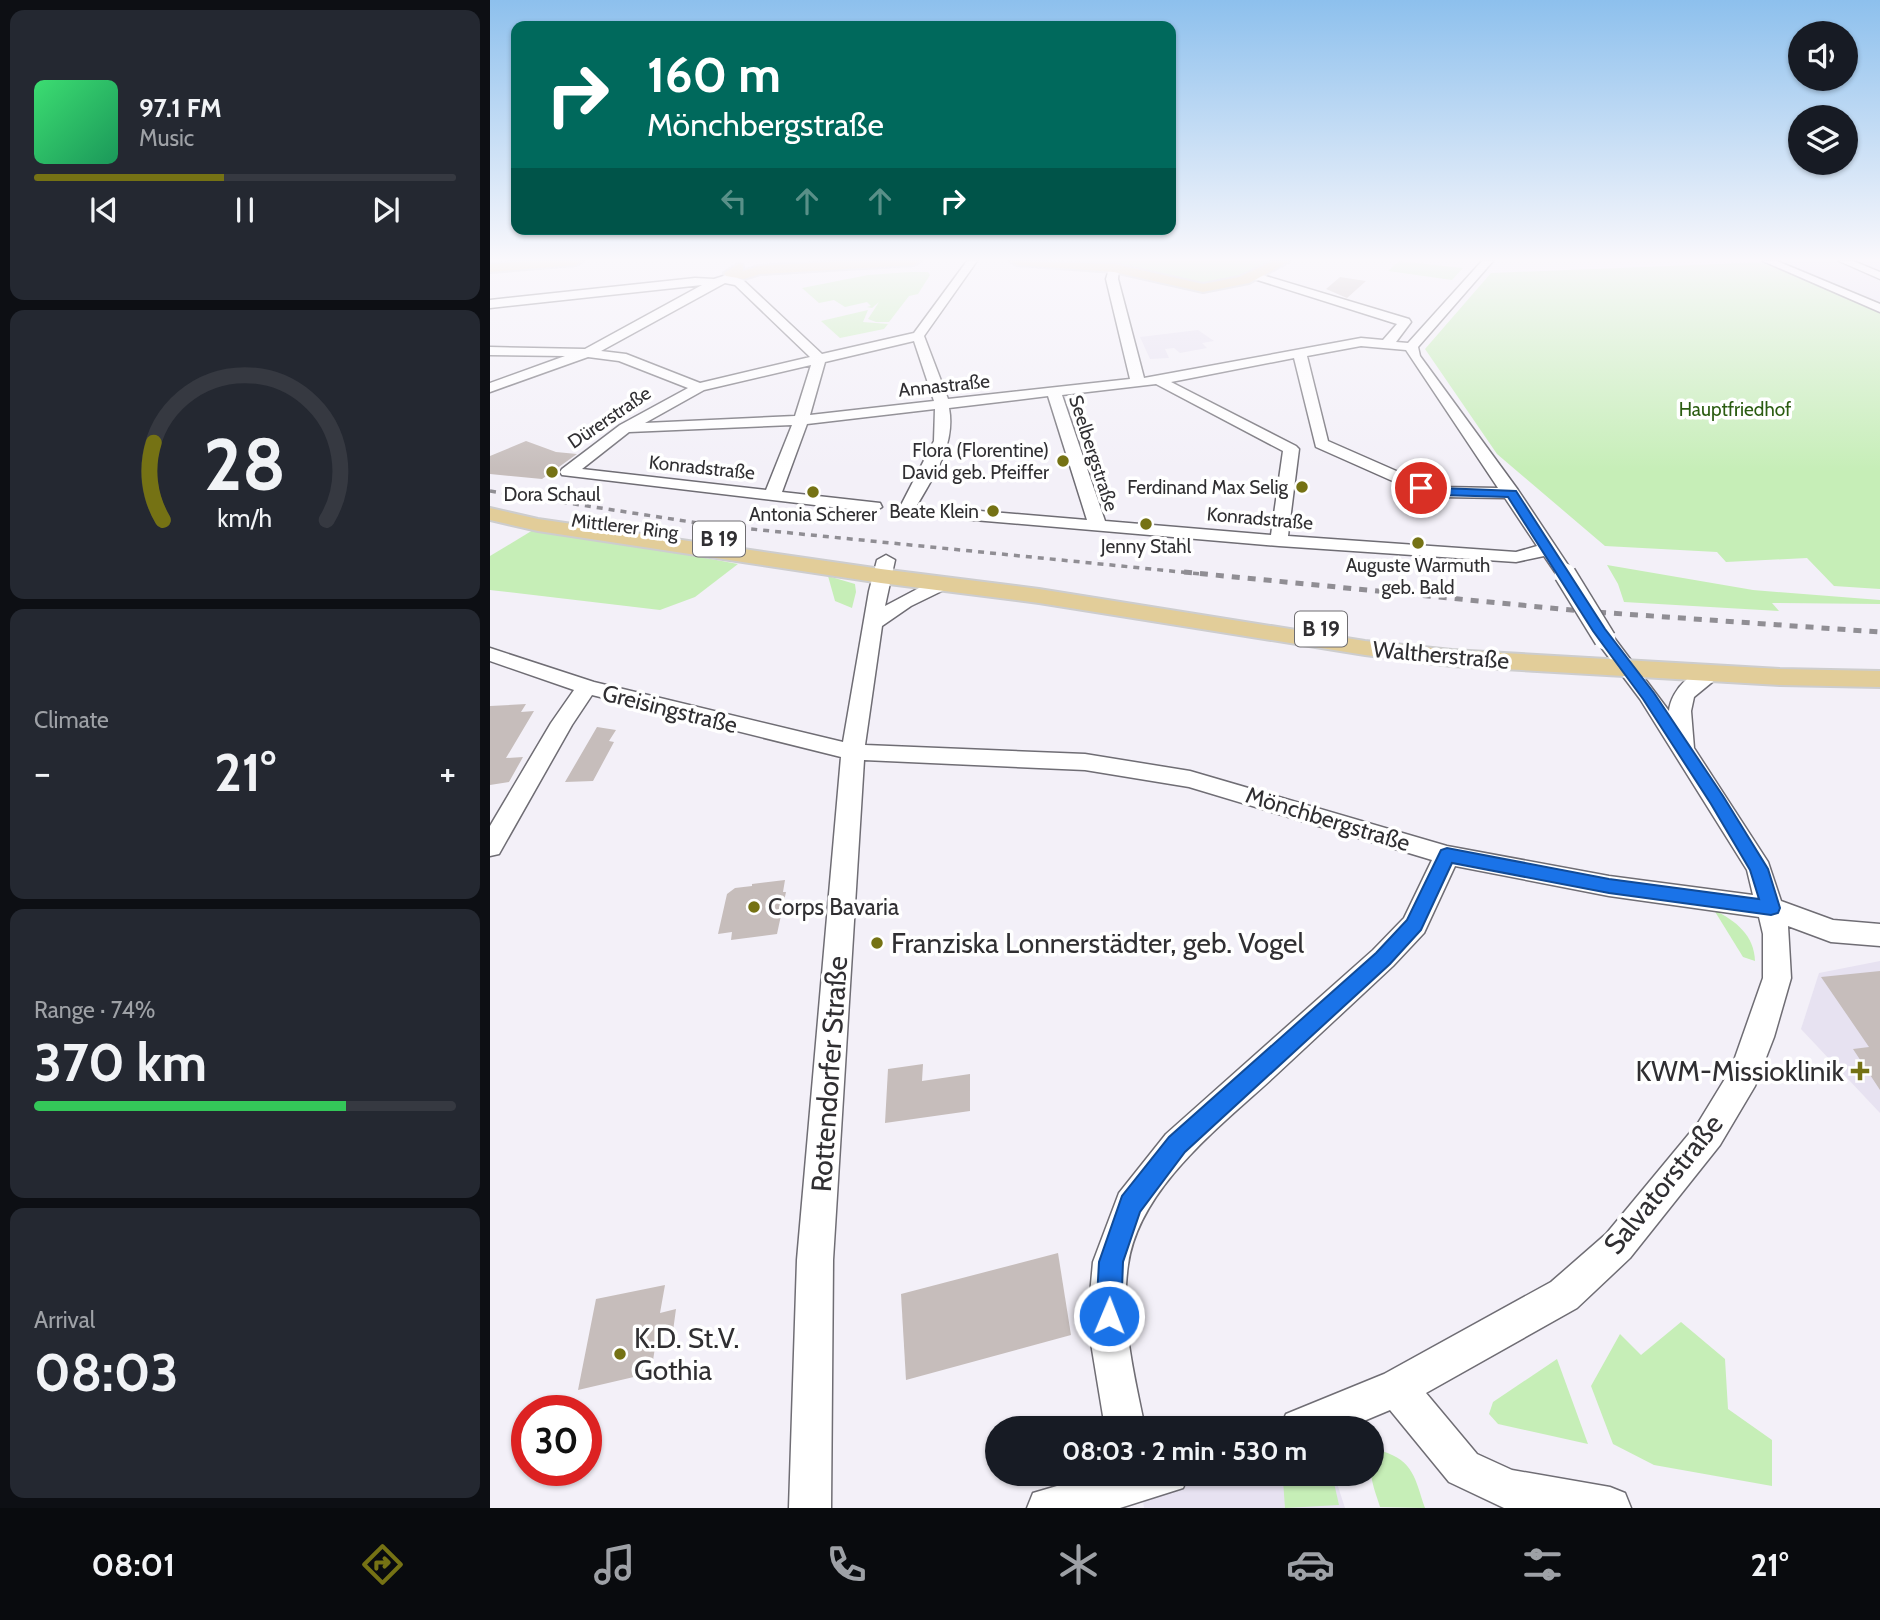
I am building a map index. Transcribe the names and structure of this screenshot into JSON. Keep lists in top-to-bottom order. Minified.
{"streets":{"main road":["Mittlerer Ring","B 19","Waltherstraße"],"street":["Annastraße","Dürerstraße","Seelbergstraße","Konradstraße","Greisingstraße","Mönchbergstraße","Rottendorfer Straße","Salvatorstraße"]},"crossings":[["Annastraße","Dürerstraße"],["Annastraße","Seelbergstraße"],["Dürerstraße","Konradstraße"],["Seelbergstraße","Konradstraße"],["Konradstraße","Salvatorstraße"],["Mittlerer Ring","Waltherstraße"],["Mittlerer Ring","Rottendorfer Straße"],["Waltherstraße","Rottendorfer Straße"],["Waltherstraße","Salvatorstraße"],["Greisingstraße","Mönchbergstraße"],["Greisingstraße","Rottendorfer Straße"],["Mönchbergstraße","Rottendorfer Straße"],["Mönchbergstraße","Salvatorstraße"]],"parks":["Hauptfriedhof"],"places":{"other":["Flora (Florentine) David geb. Pfeiffer","Dora Schaul","Ferdinand Max Selig","Antonia Scherer","Beate Klein","Jenny Stahl","Auguste Warmuth geb. Bald","Corps Bavaria","Franziska Lonnerstädter, geb. Vogel","K.D. St.V. Gothia"],"health":["KWM-Missioklinik"]},"page":{"turn":["160 m","Mönchbergstraße"],"song":["97.1 FM","Music"],"tile":["Climate",["Range · 74%","370 km"],["Arrival","08:03"]],"heat":["−","21°","+"],"limit":"30","trip":"08:03 · 2 min · 530 m","tabs":["08:01","21°"],"gauge":["28","km/h"]}}
